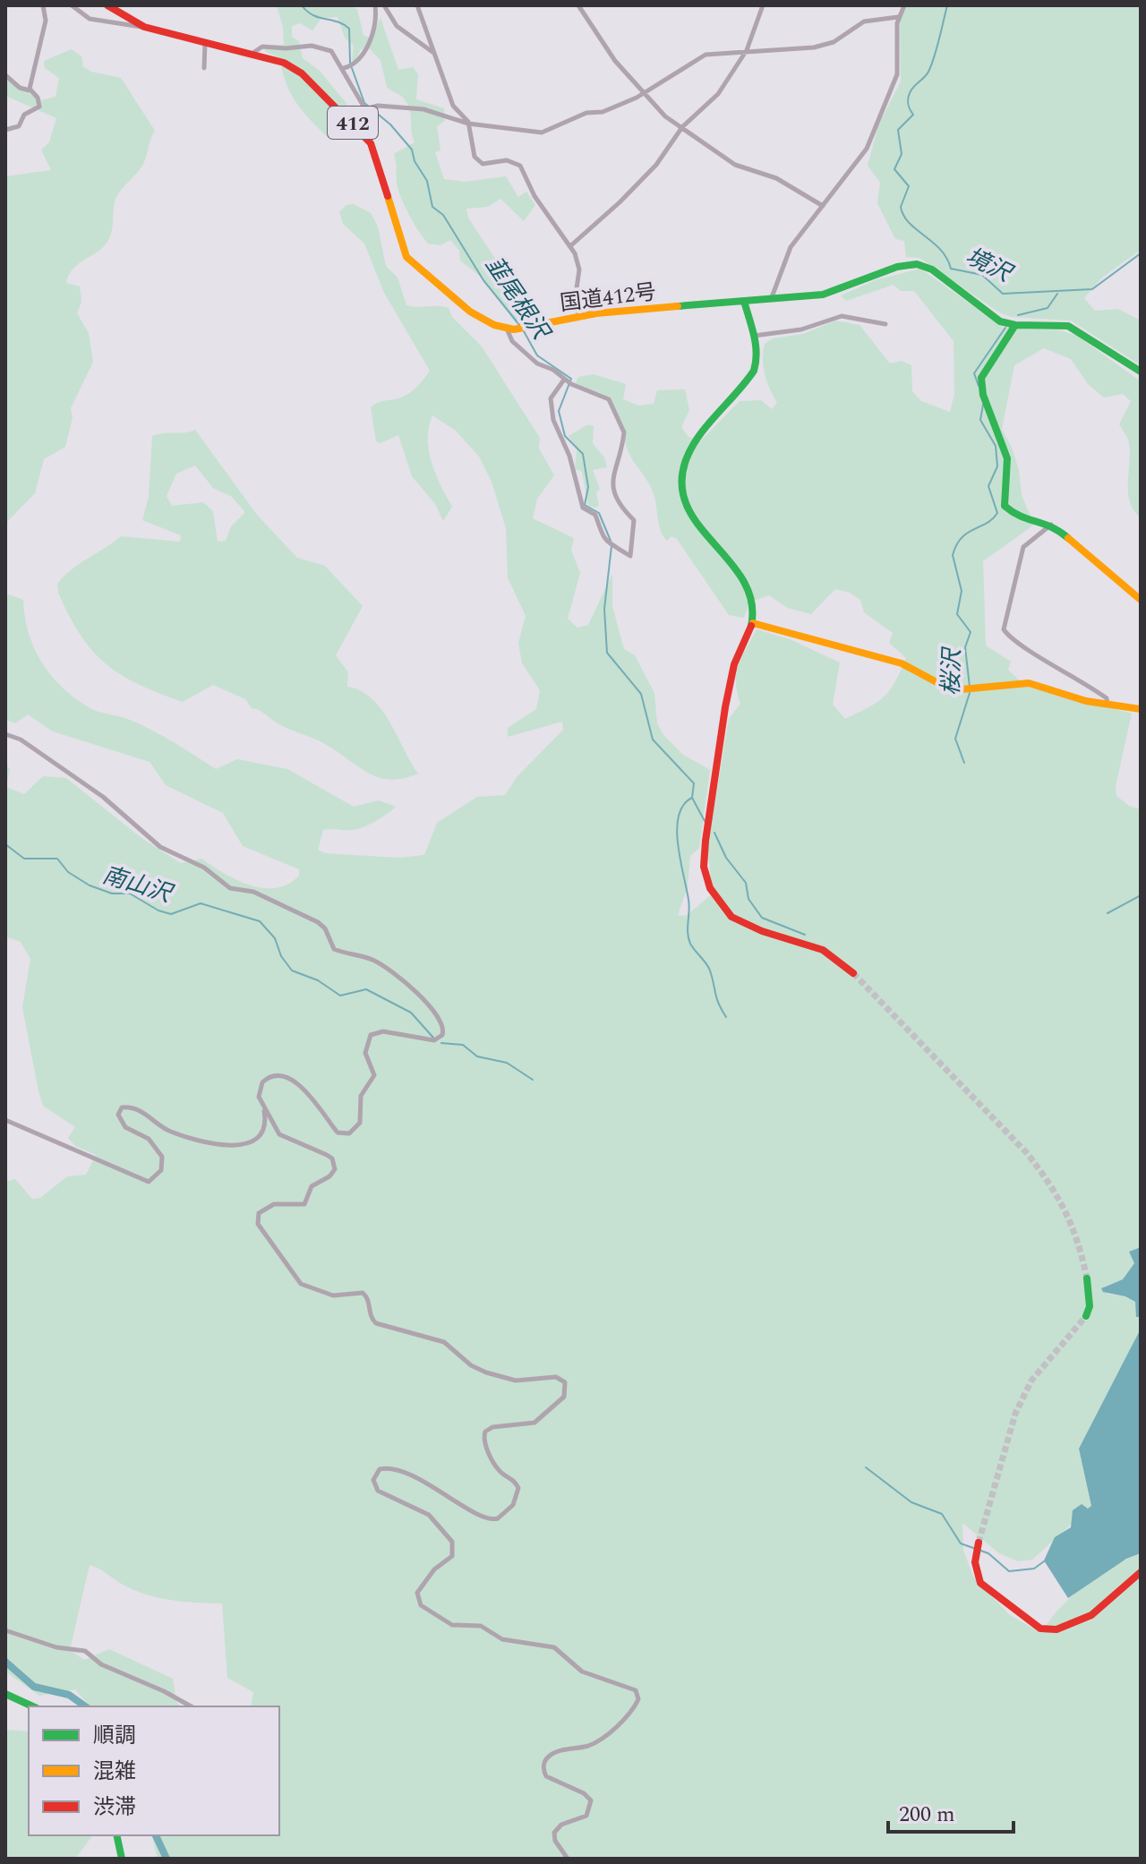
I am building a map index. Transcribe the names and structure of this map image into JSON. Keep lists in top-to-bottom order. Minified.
{"streets":{"main road":["412","国道412号"]},"crossings":[["412","国道412号"]],"water":["境沢","韮尾根沢","桜沢","南山沢"],"legend":["順調","混雑","渋滞"],"scale_bar":"200 m"}
